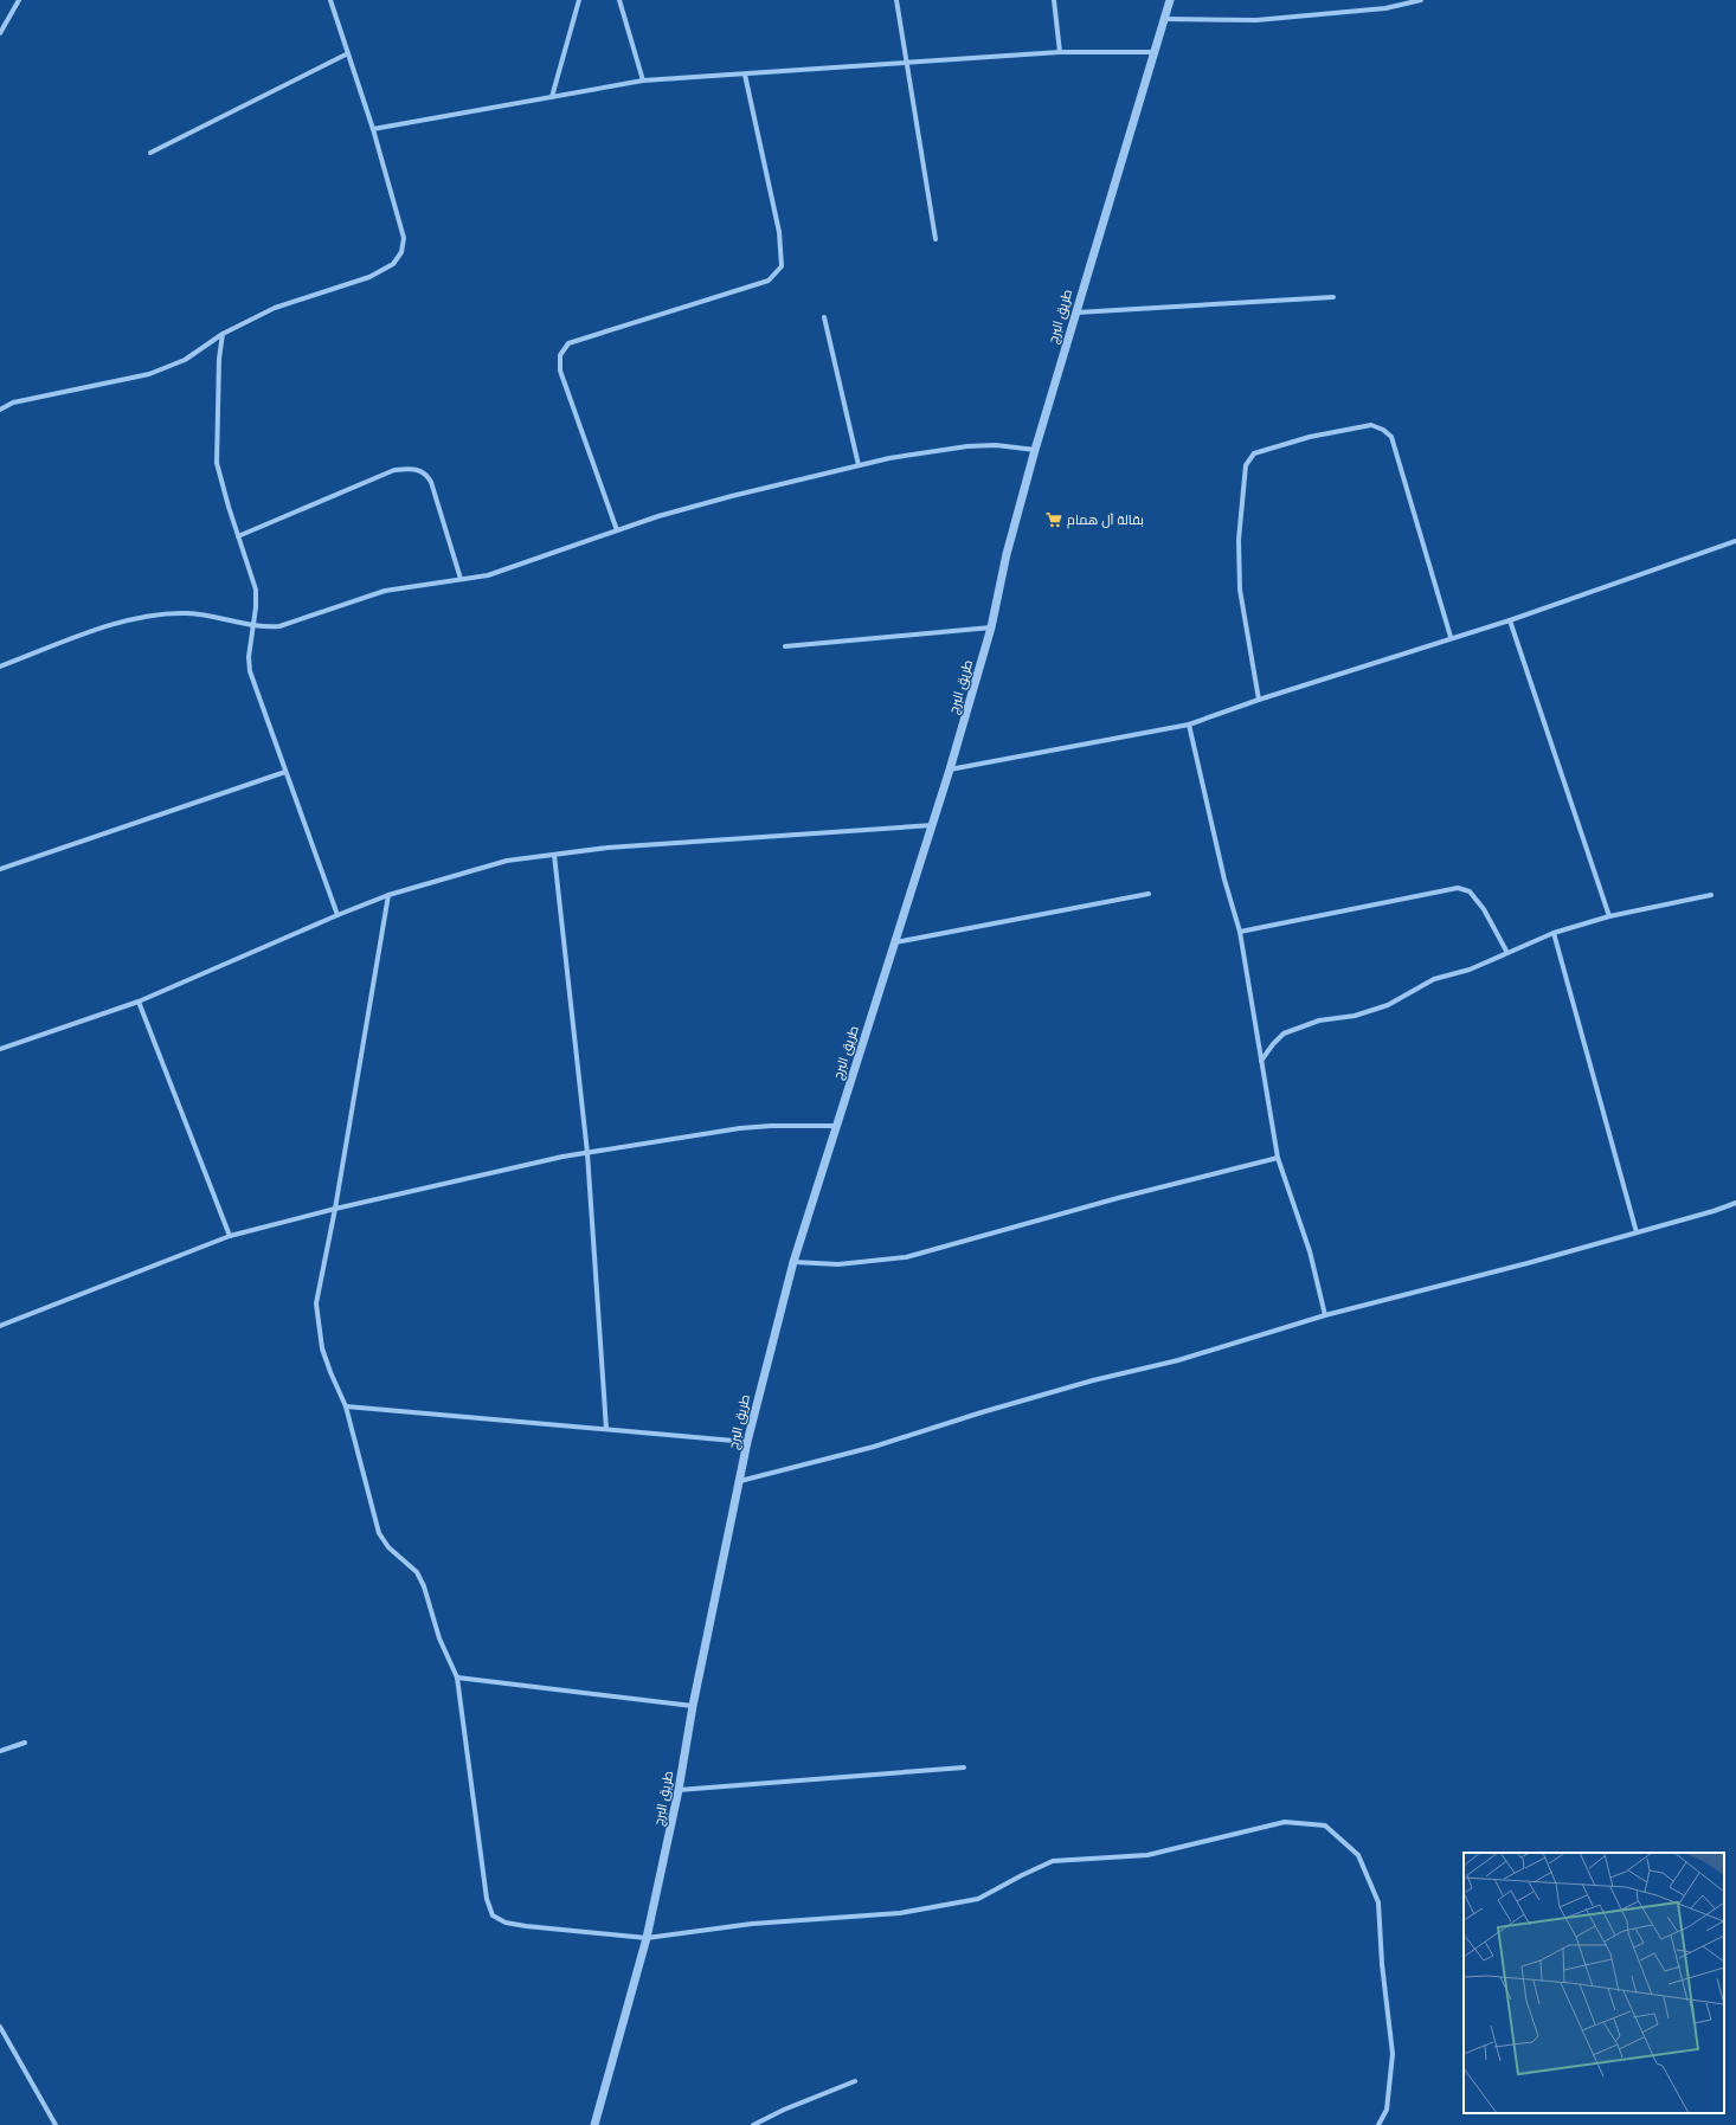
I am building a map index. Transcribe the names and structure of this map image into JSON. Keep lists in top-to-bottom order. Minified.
{"streets":{"street":["طريق البرج"]},"places":{"supermarket":["بقالة آل همام"]}}
